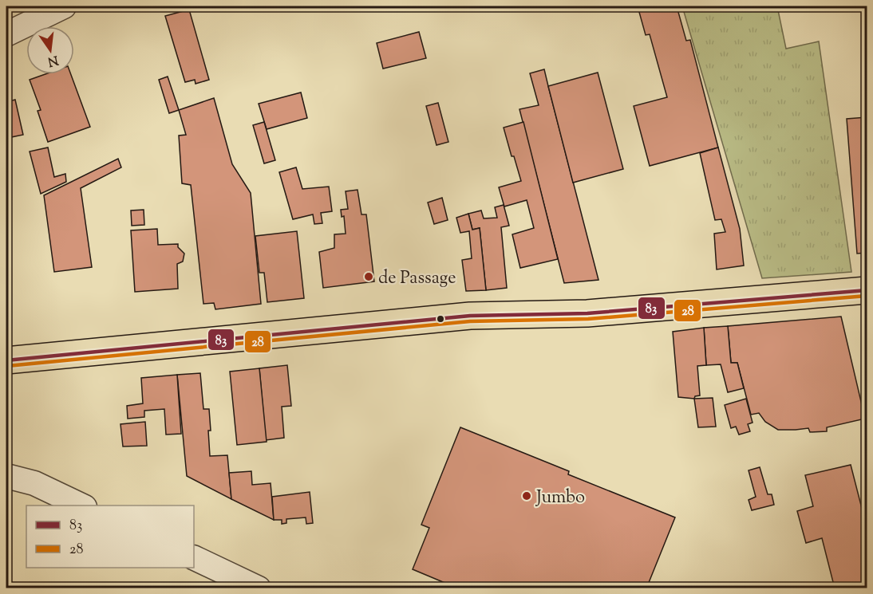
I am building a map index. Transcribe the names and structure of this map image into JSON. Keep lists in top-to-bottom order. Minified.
{"places":["de Passage","Jumbo"],"lines":["transit line 83","transit line 28"],"legend":["83","28"],"north":"bottom"}
